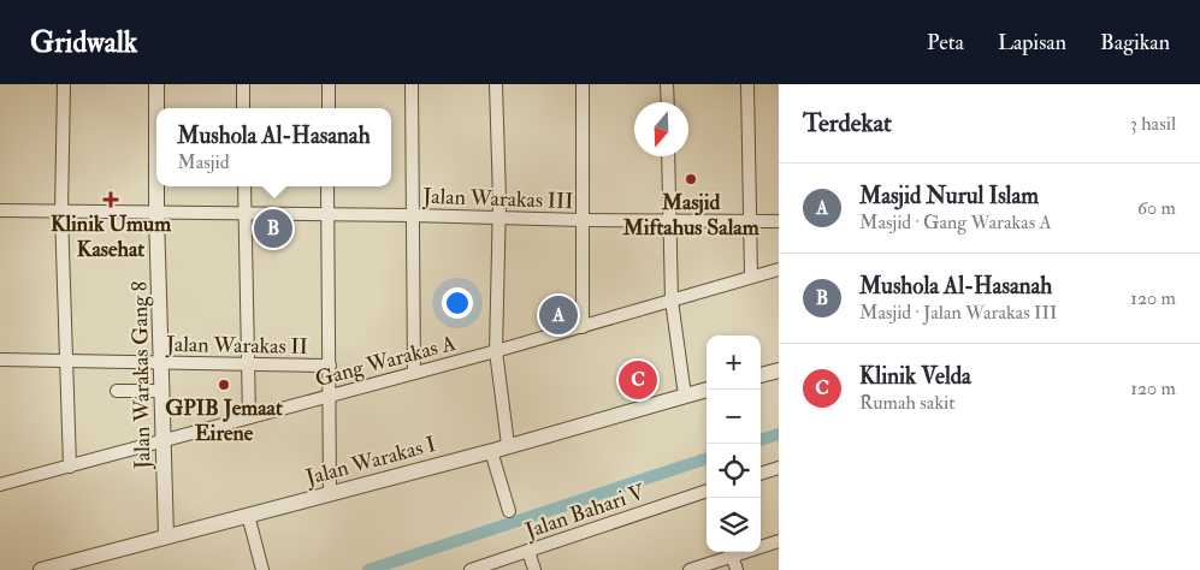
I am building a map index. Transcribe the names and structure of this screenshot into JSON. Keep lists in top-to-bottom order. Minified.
{"streets":{"street":["Jalan Warakas III","Jalan Warakas II","Gang Warakas A","Jalan Warakas Gang 8","Jalan Warakas I","Jalan Bahari V"]},"crossings":[["Jalan Warakas III","Jalan Warakas Gang 8"],["Jalan Warakas II","Jalan Warakas Gang 8"],["Gang Warakas A","Jalan Warakas Gang 8"],["Jalan Warakas Gang 8","Jalan Warakas I"]],"places":{"other":["Masjid Miftahus Salam","GPIB Jemaat Eirene"],"health":["Klinik Umum Kasehat"]},"north":"bottom","page":{"header":"Gridwalk","nav":["Peta","Lapisan","Bagikan"],"heading":["Terdekat","3 hasil"],"popup":["Mushola Al-Hasanah","Masjid"],"list":[{"mark":"A","name":"Masjid Nurul Islam","note":"Masjid · Gang Warakas A","value":"60 m"},{"mark":"B","name":"Mushola Al-Hasanah","note":"Masjid · Jalan Warakas III","value":"120 m"},{"mark":"C","name":"Klinik Velda","note":"Rumah sakit","value":"120 m"}],"pins":["B","A","C"],"map_buttons":["+","−"]}}
